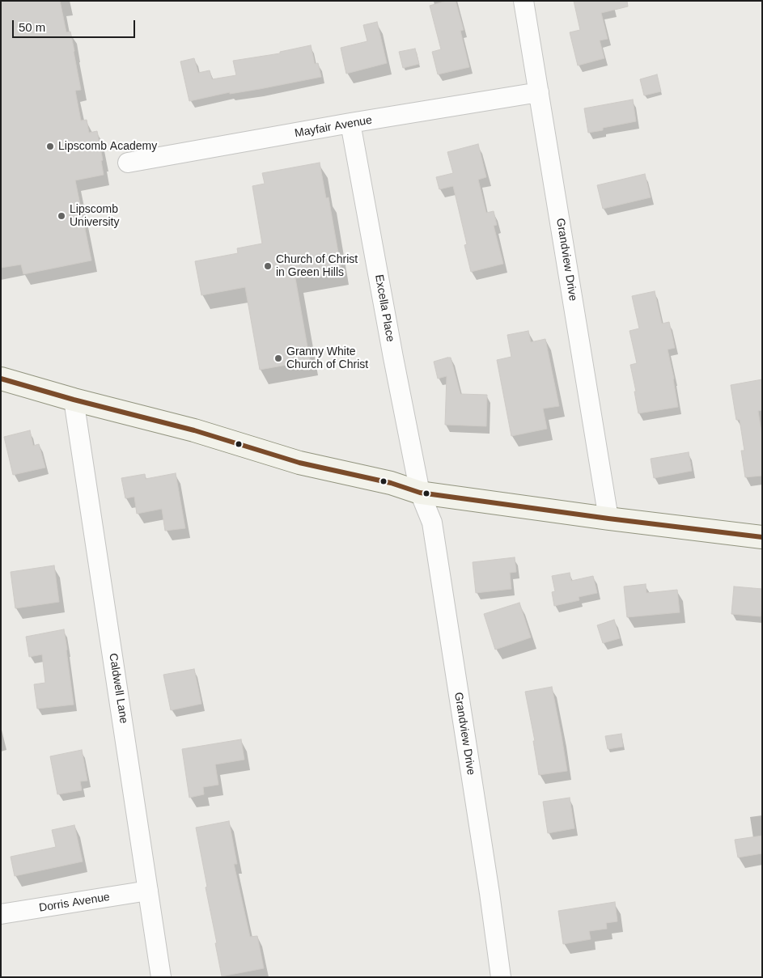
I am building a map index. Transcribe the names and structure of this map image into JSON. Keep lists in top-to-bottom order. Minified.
{"streets":{"street":["Mayfair Avenue","Grandview Drive","Excella Place","Caldwell Lane","Dorris Avenue"]},"crossings":[["Mayfair Avenue","Grandview Drive"],["Mayfair Avenue","Excella Place"],["Grandview Drive","Excella Place"],["Caldwell Lane","Dorris Avenue"]],"places":["Lipscomb Academy","Lipscomb University","Church of Christ in Green Hills","Granny White Church of Christ"],"scale_bar":"50 m"}
